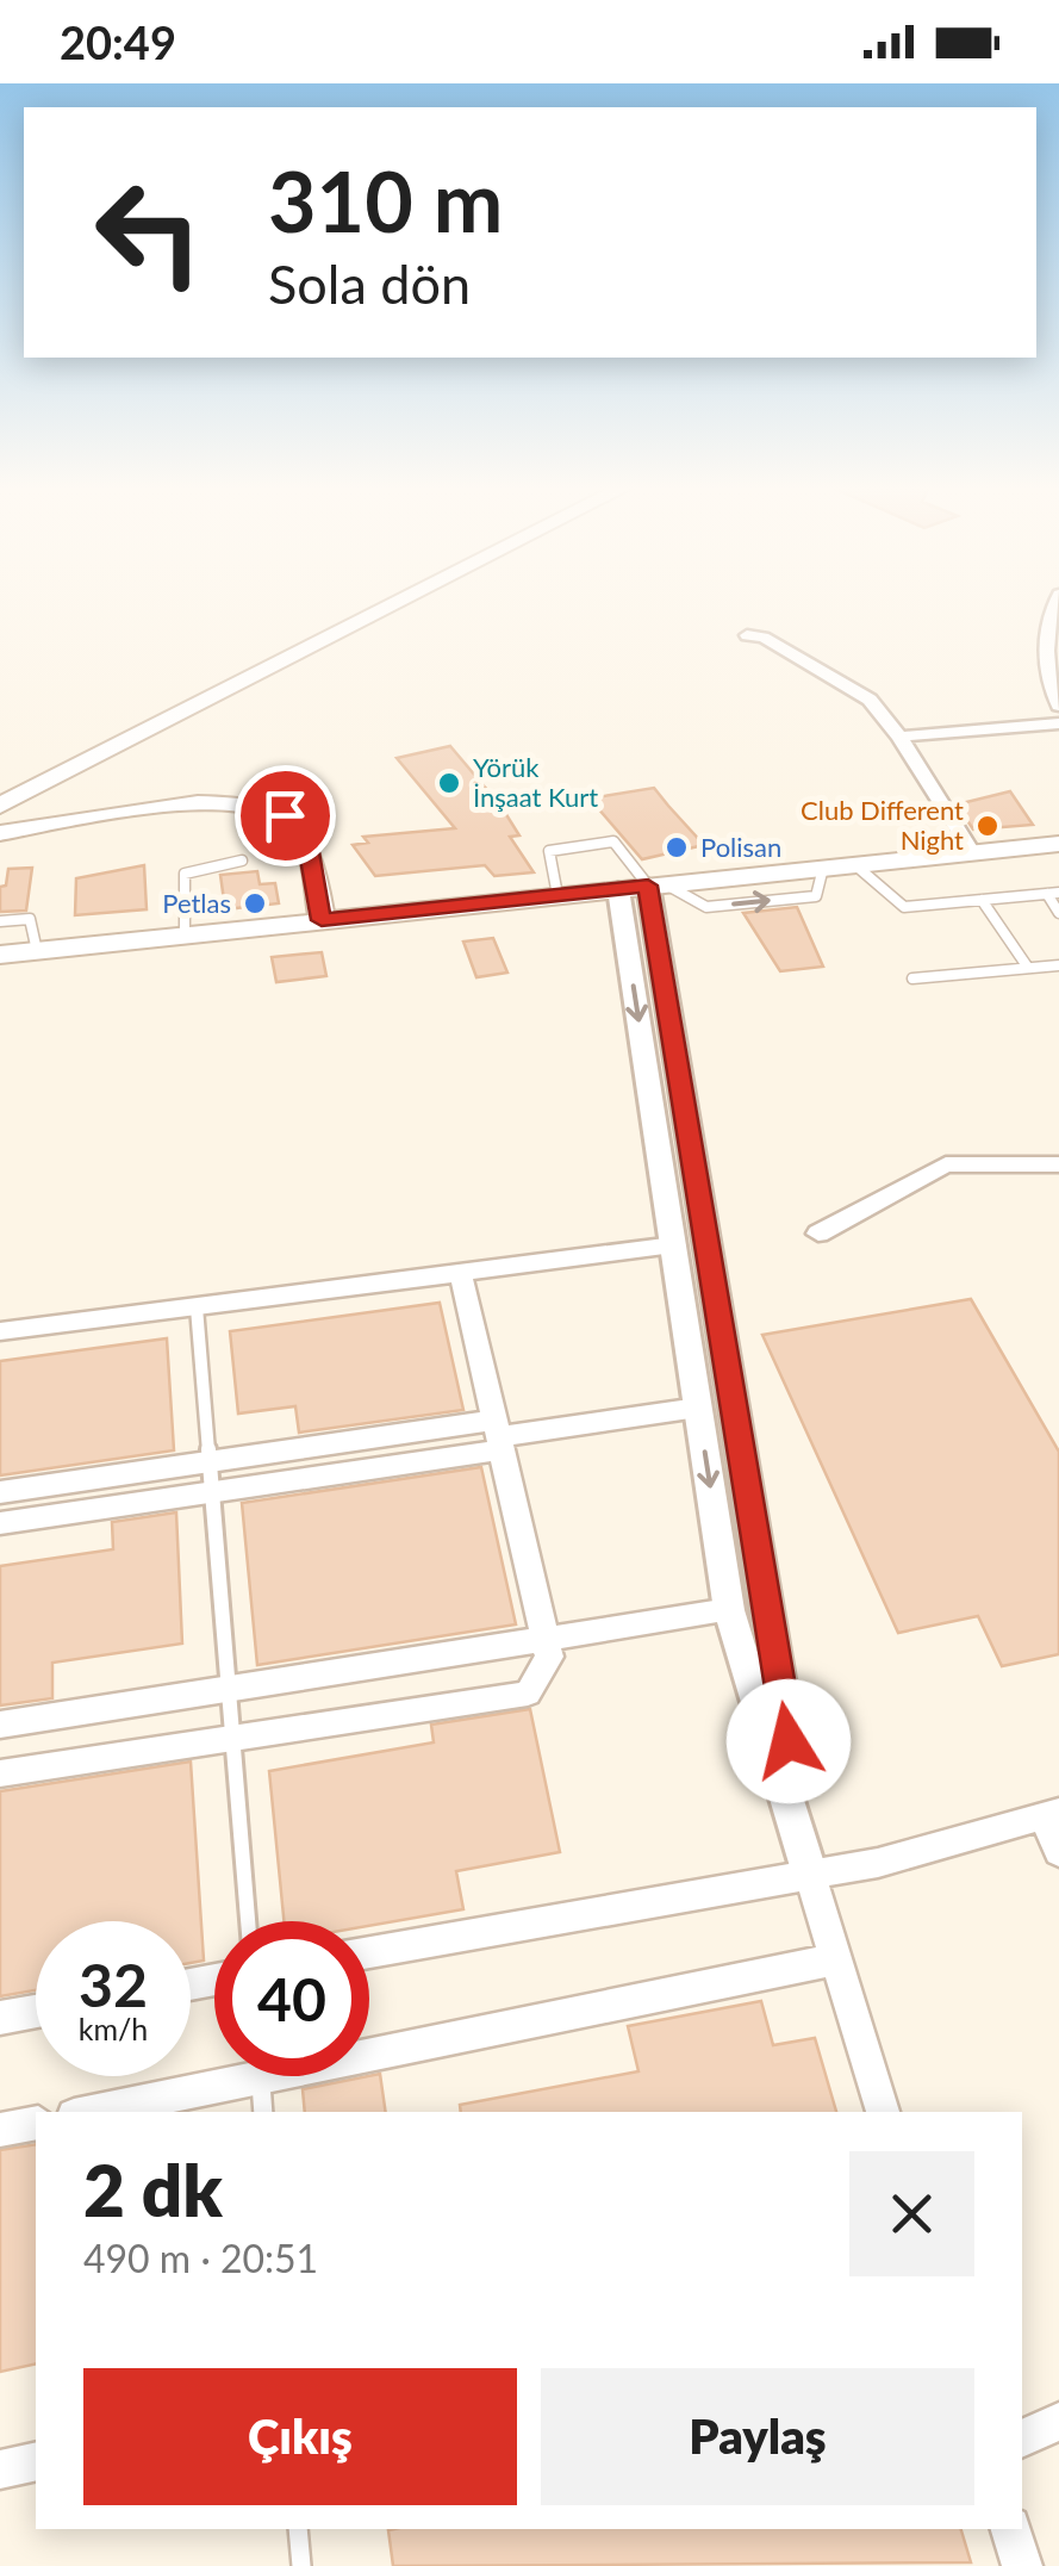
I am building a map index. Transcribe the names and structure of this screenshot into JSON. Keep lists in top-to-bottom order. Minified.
{"places":["Yörük İnşaat Kurt","Club Different Night","Polisan","Petlas"],"page":{"status":"20:49","turn":["310 m","Sola dön"],"speed":"32 km/h","limit":"40","heading":["2 dk","490 m · 20:51"],"buttons":["Çıkış","Paylaş"]}}
